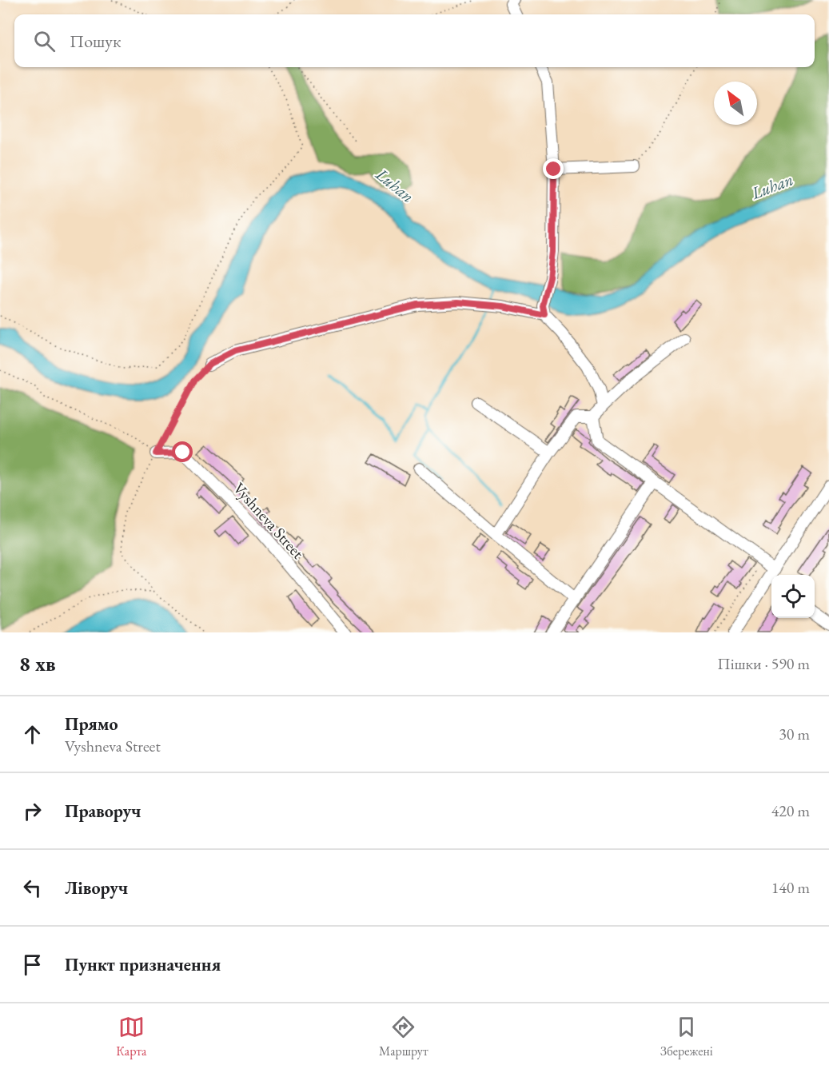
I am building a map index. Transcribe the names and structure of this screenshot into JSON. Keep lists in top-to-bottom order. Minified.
{"streets":{"street":["Vyshneva Street"]},"water":["Luhan"],"north":"top left","page":{"search":"Пошук","heading":["8 хв","Пішки · 590 m"],"list":[["Прямо","Vyshneva Street","30 m"],["Праворуч","420 m"],["Ліворуч","140 m"],"Пункт призначення"],"nav":["Карта","Маршрут","Збережені"]}}
